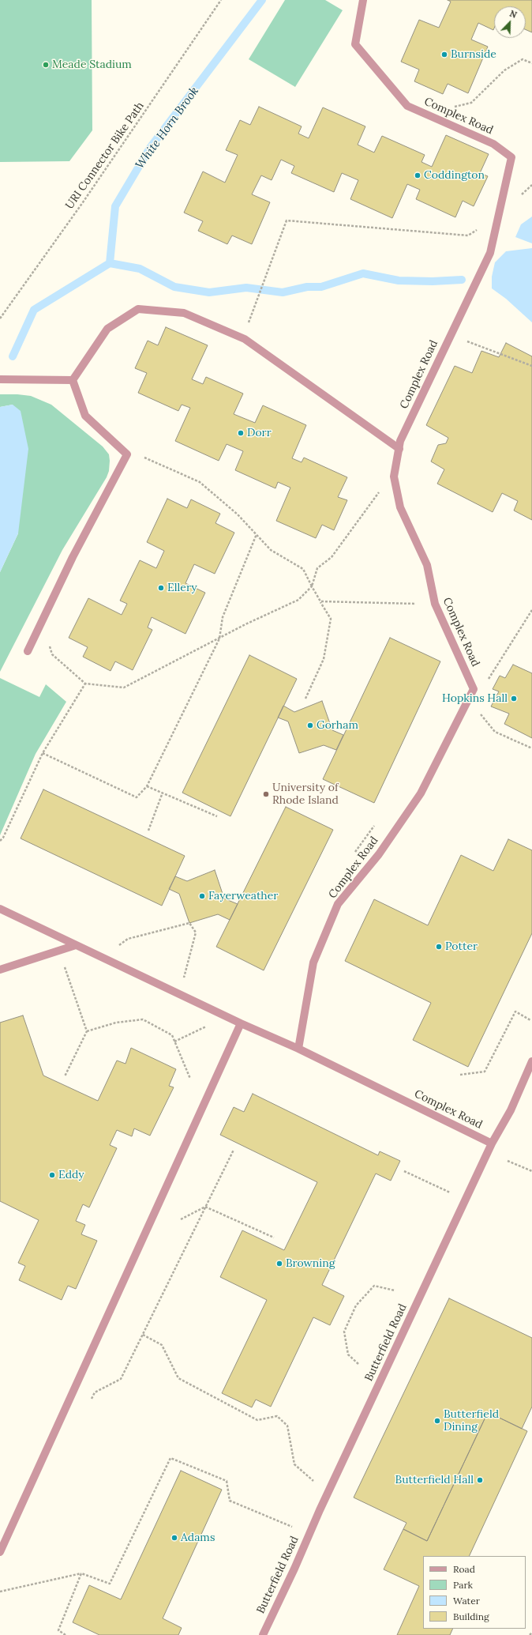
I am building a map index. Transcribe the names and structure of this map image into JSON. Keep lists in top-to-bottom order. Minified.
{"streets":{"street":["Complex Road","Butterfield Road"],"path":["URI Connector Bike Path"]},"crossings":[["Complex Road","Butterfield Road"]],"water":["White Horn Brook"],"places":["Burnside","Meade Stadium","Coddington","Dorr","Ellery","Hopkins Hall","Gorham","University of Rhode Island","Fayerweather","Potter","Eddy","Browning","Butterfield Dining","Butterfield Hall","Adams"],"legend":["Road","Park","Water","Building"],"north":"top right"}
